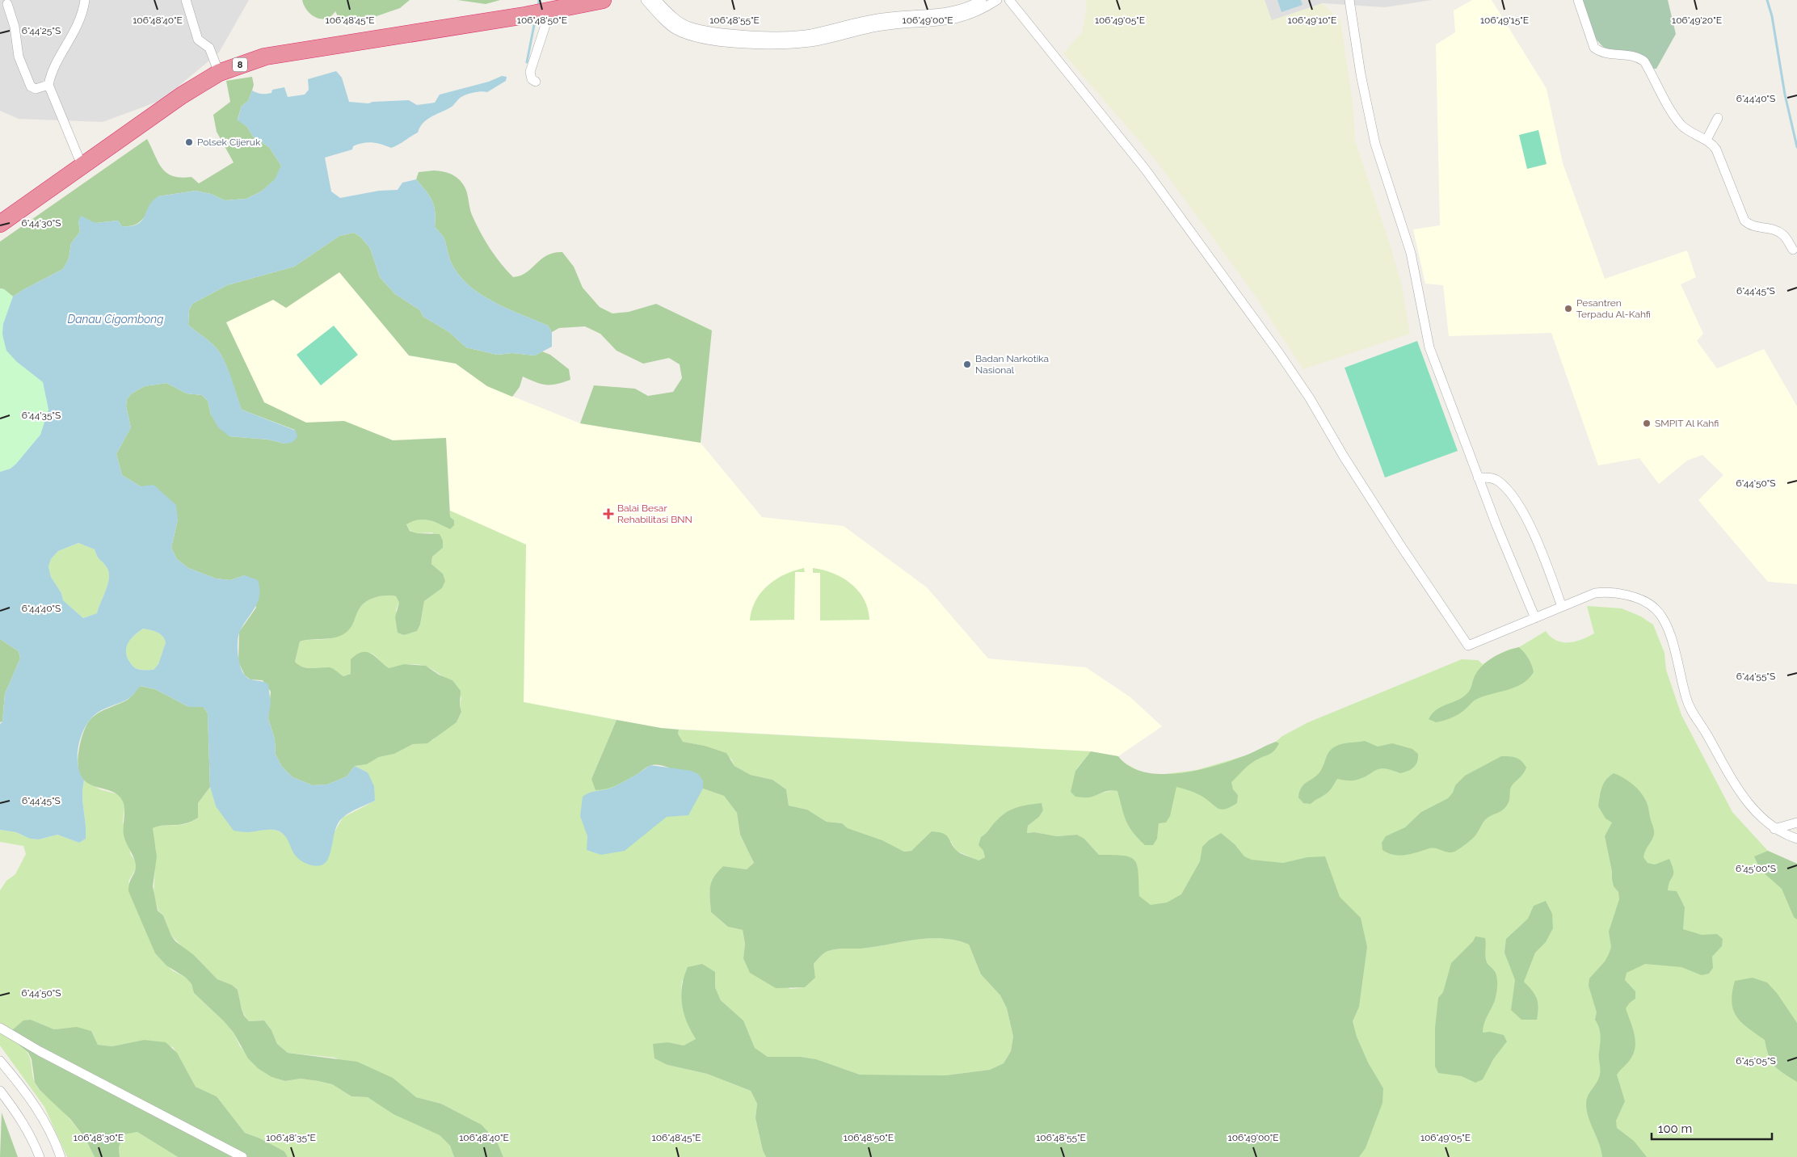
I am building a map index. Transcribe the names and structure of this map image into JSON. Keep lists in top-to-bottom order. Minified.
{"streets":{"highway":["8"]},"water":["Danau Cigombong"],"places":{"other":["Polsek Cijeruk","Pesantren Terpadu Al-Kahfi","Badan Narkotika Nasional","SMPIT Al Kahfi"],"health":["Balai Besar Rehabilitasi BNN"]},"scale_bar":"100 m","coordinates":["106°48'40\"E","106°48'45\"E","106°48'50\"E","106°48'55\"E","106°49'00\"E","106°49'05\"E","106°49'10\"E","106°49'15\"E","106°49'20\"E","6°44'25\"S","6°44'40\"S","6°44'30\"S","6°44'45\"S","6°44'35\"S","6°44'50\"S","6°44'55\"S","6°45'00\"S","6°45'05\"S","106°48'30\"E","106°48'35\"E"]}
